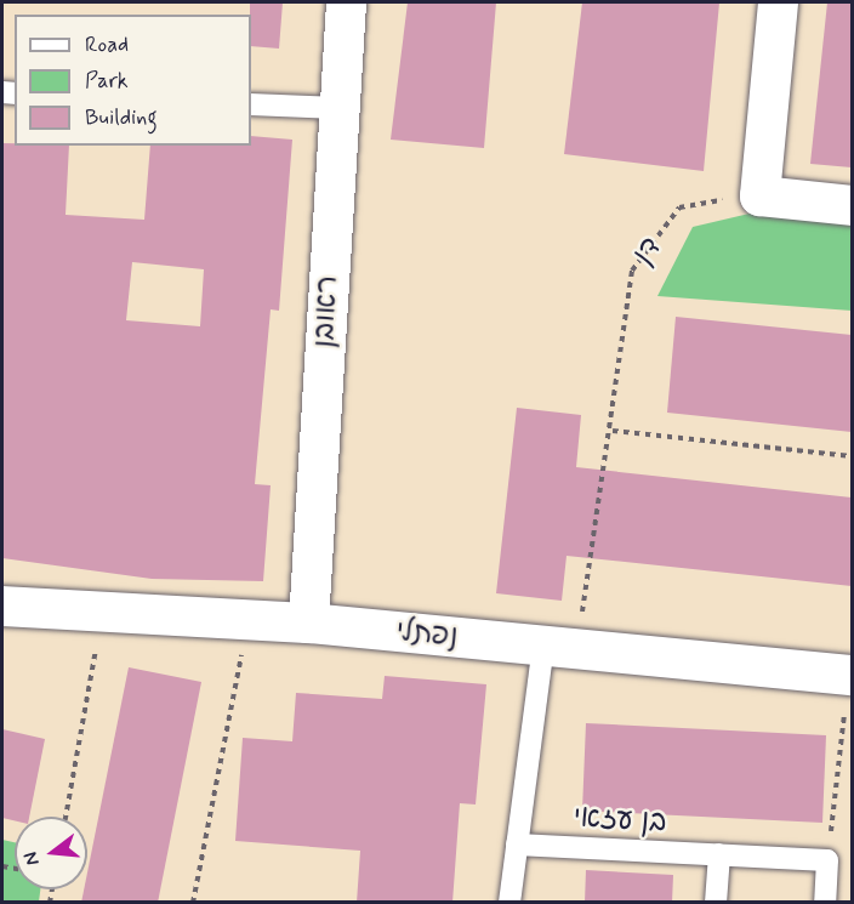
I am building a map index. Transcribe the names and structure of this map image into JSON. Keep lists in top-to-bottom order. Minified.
{"streets":{"street":["ראובן","נפתלי"],"lane":["בן עזאי"],"path":["דן"]},"crossings":[["ראובן","נפתלי"]],"legend":["Road","Park","Building"],"north":"left"}
